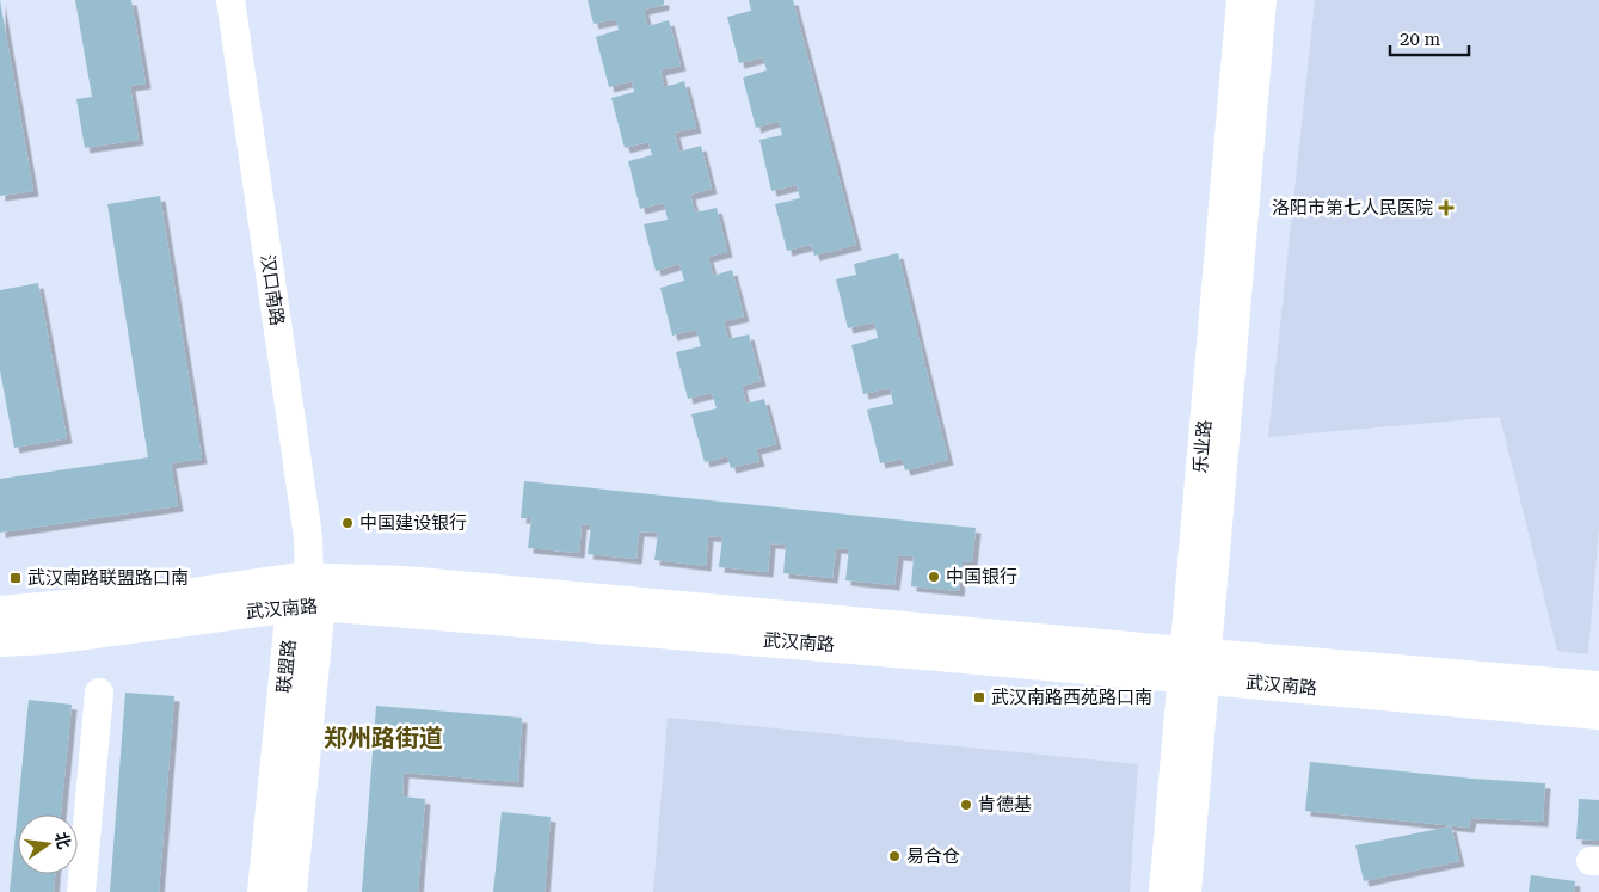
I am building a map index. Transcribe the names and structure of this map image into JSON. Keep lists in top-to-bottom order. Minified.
{"streets":{"main road":["武汉南路","联盟路"],"street":["汉口南路","乐业路"]},"crossings":[["汉口南路","武汉南路"],["汉口南路","联盟路"],["乐业路","武汉南路"],["武汉南路","联盟路"]],"districts":["郑州路街道"],"places":{"health":["洛阳市第七人民医院"],"other":["中国建设银行","中国银行","肯德基","易合仓"],"transit":["武汉南路联盟路口南","武汉南路西苑路口南"]},"scale_bar":"20 m","north":"right"}
